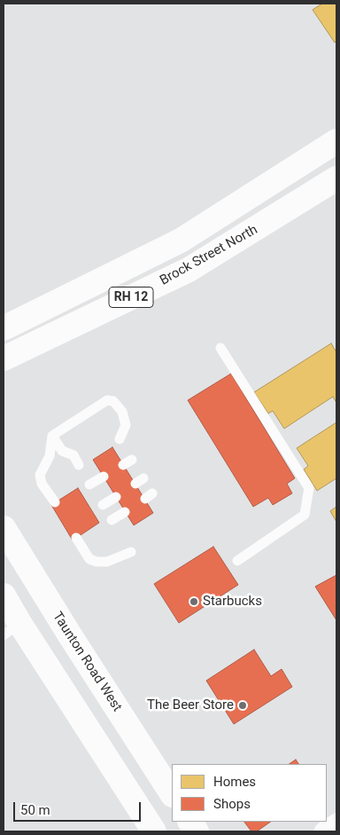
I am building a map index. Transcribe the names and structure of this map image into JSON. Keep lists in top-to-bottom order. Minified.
{"streets":{"main road":["Brock Street North","RH 12","Taunton Road West"]},"crossings":[["Brock Street North","RH 12"]],"places":["Starbucks","The Beer Store"],"legend":["Homes","Shops"],"scale_bar":"50 m"}
